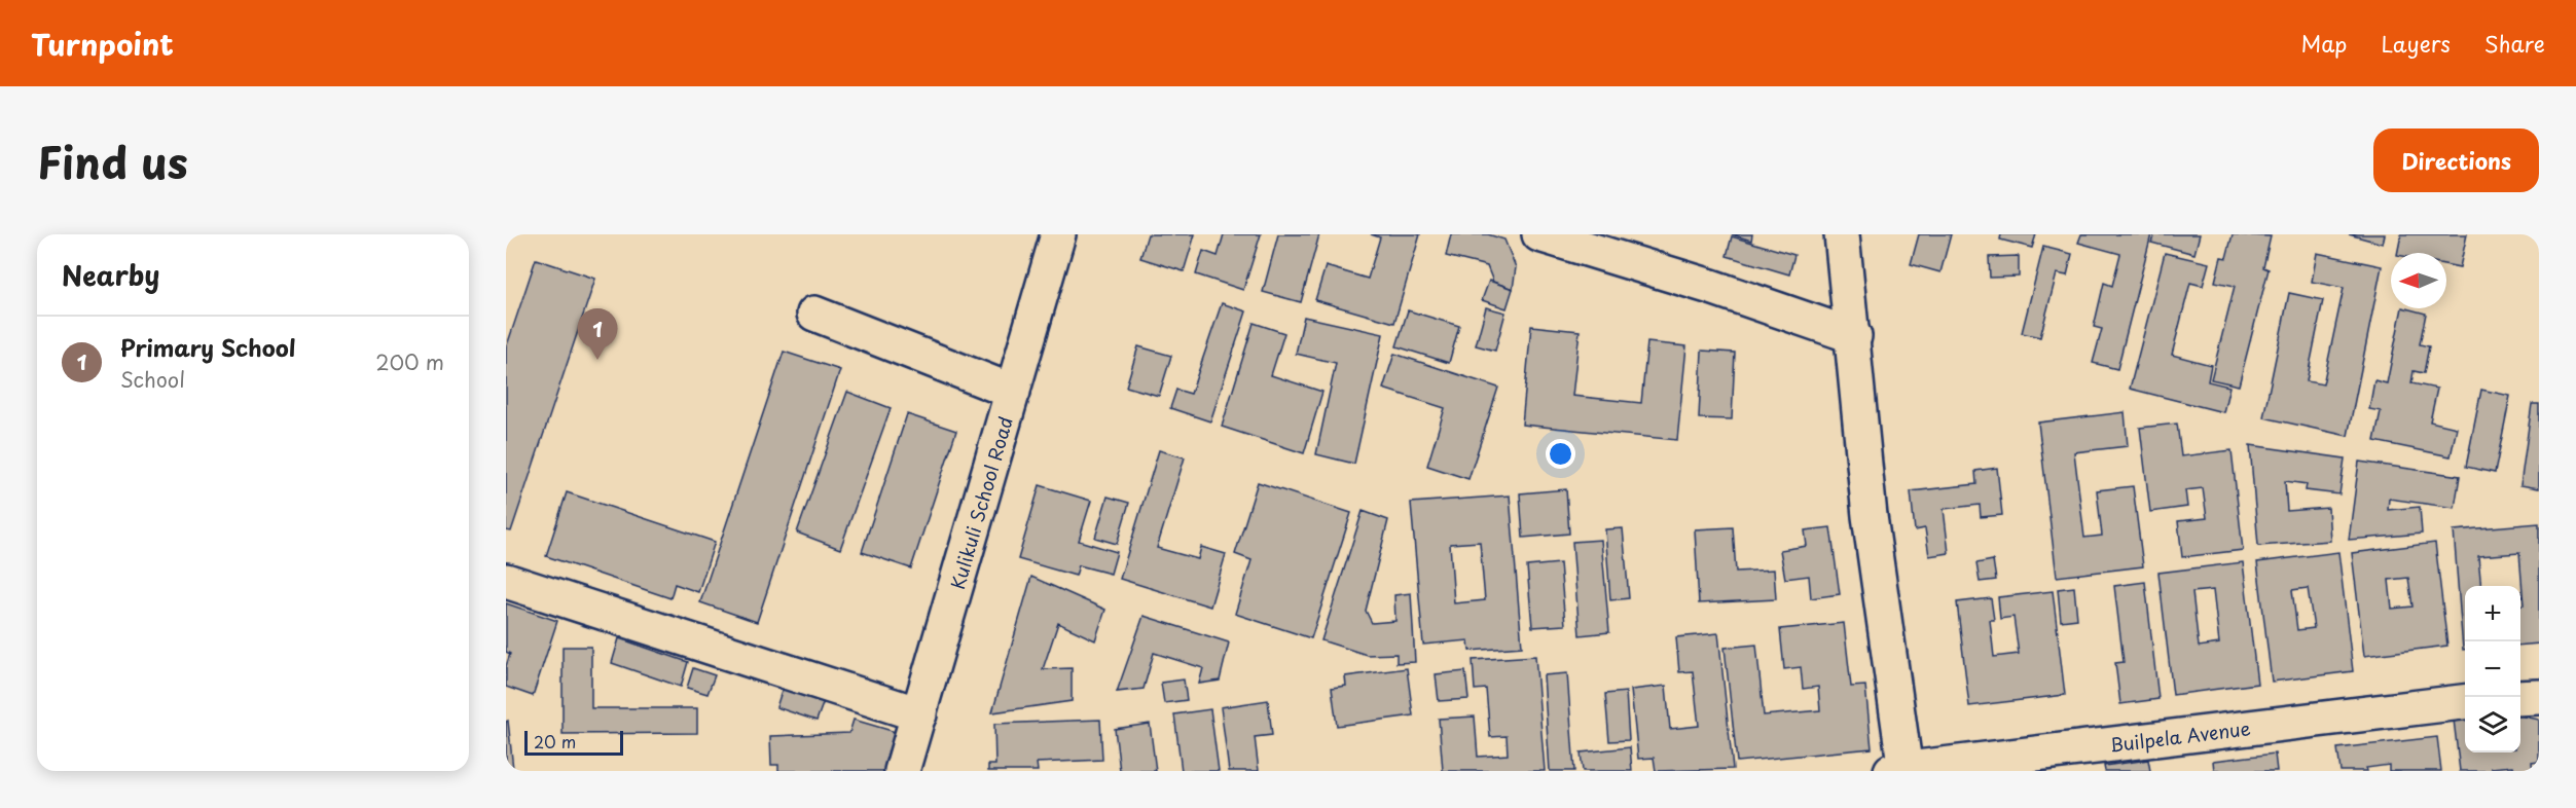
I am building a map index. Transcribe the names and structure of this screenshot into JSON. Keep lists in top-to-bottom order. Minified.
{"streets":{"street":["Kulikuli School Road","Builpela Avenue"]},"scale_bar":"20 m","north":"left","page":{"header":"Turnpoint","nav":["Map","Layers","Share"],"title":"Find us","buttons":"Directions","heading":"Nearby","pins":"1","list":[{"mark":"1","name":"Primary School","note":"School","value":"200 m"}],"map_buttons":["+","−"],"scale":"20 m"}}
